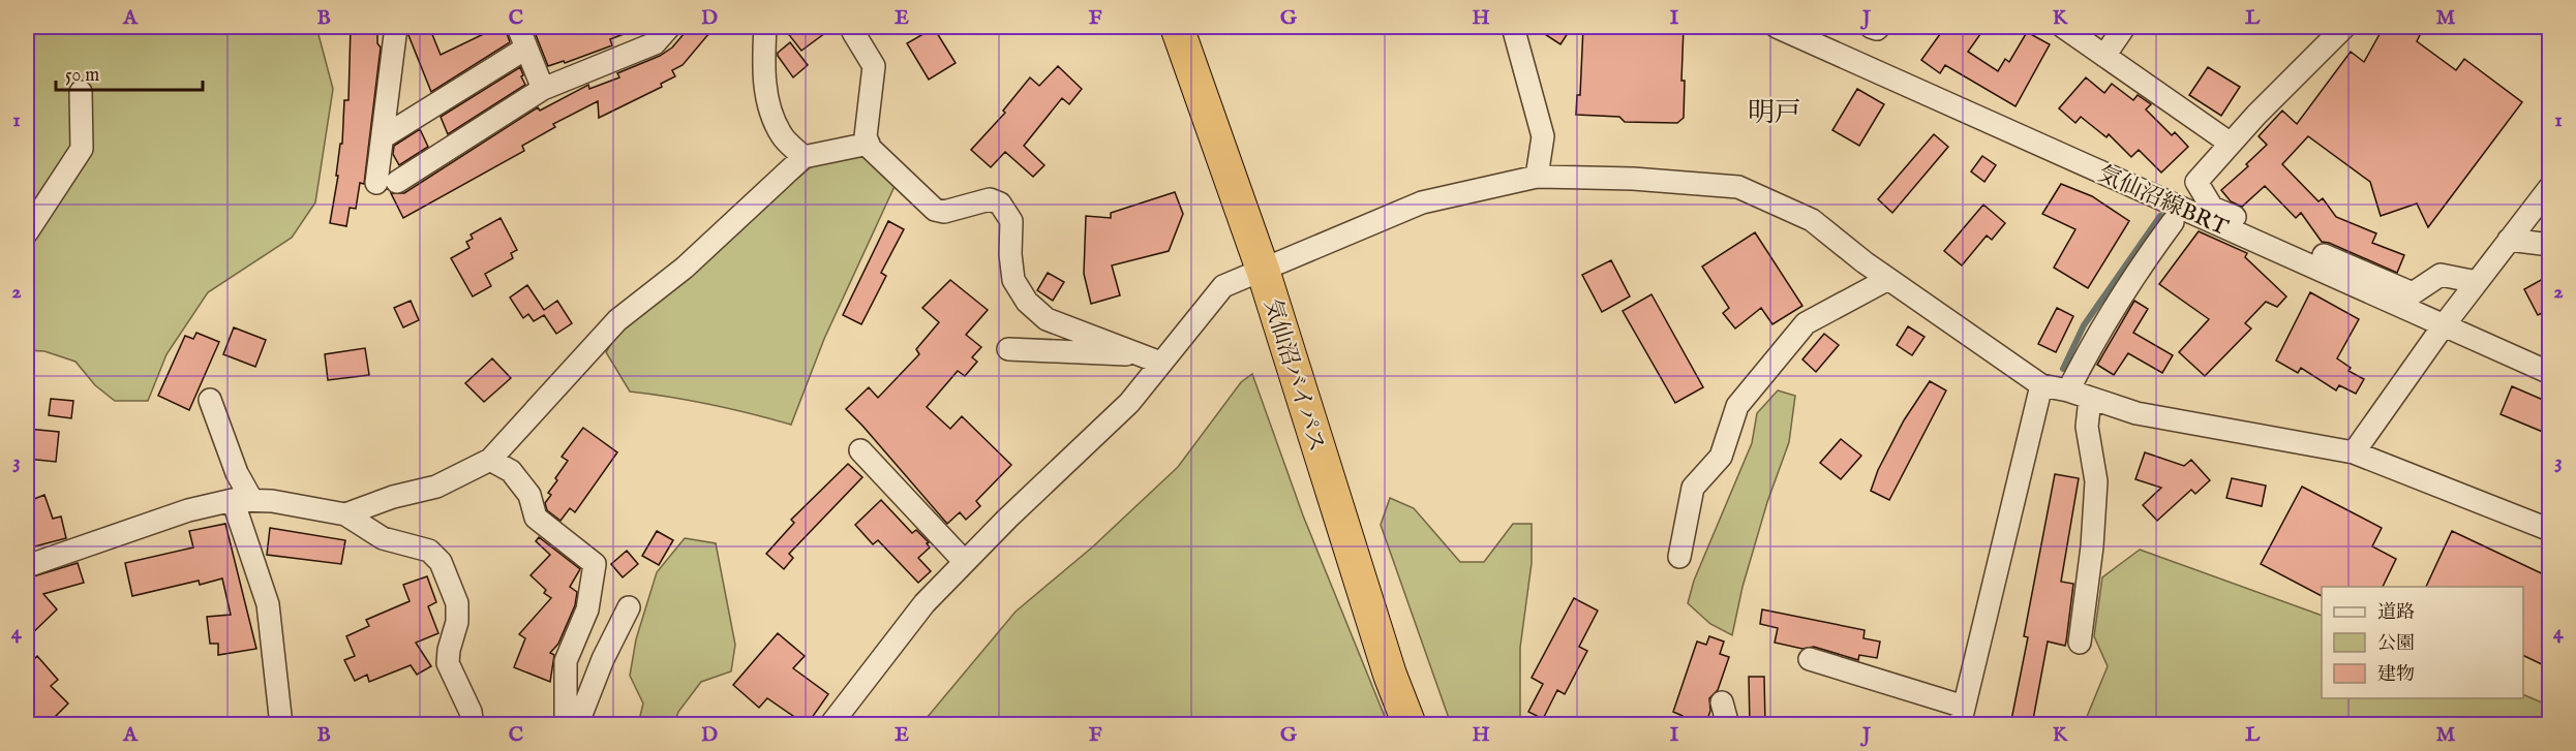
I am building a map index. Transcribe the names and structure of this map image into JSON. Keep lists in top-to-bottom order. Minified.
{"streets":{"highway":["気仙沼バイパス"],"street":["気仙沼線BRT"]},"districts":["明戸"],"legend":["道路","公園","建物"],"scale_bar":"50 m","grid":{"columns":["A","B","C","D","E","F","G","H","I","J","K","L","M"],"rows":["1","2","3","4"]}}
